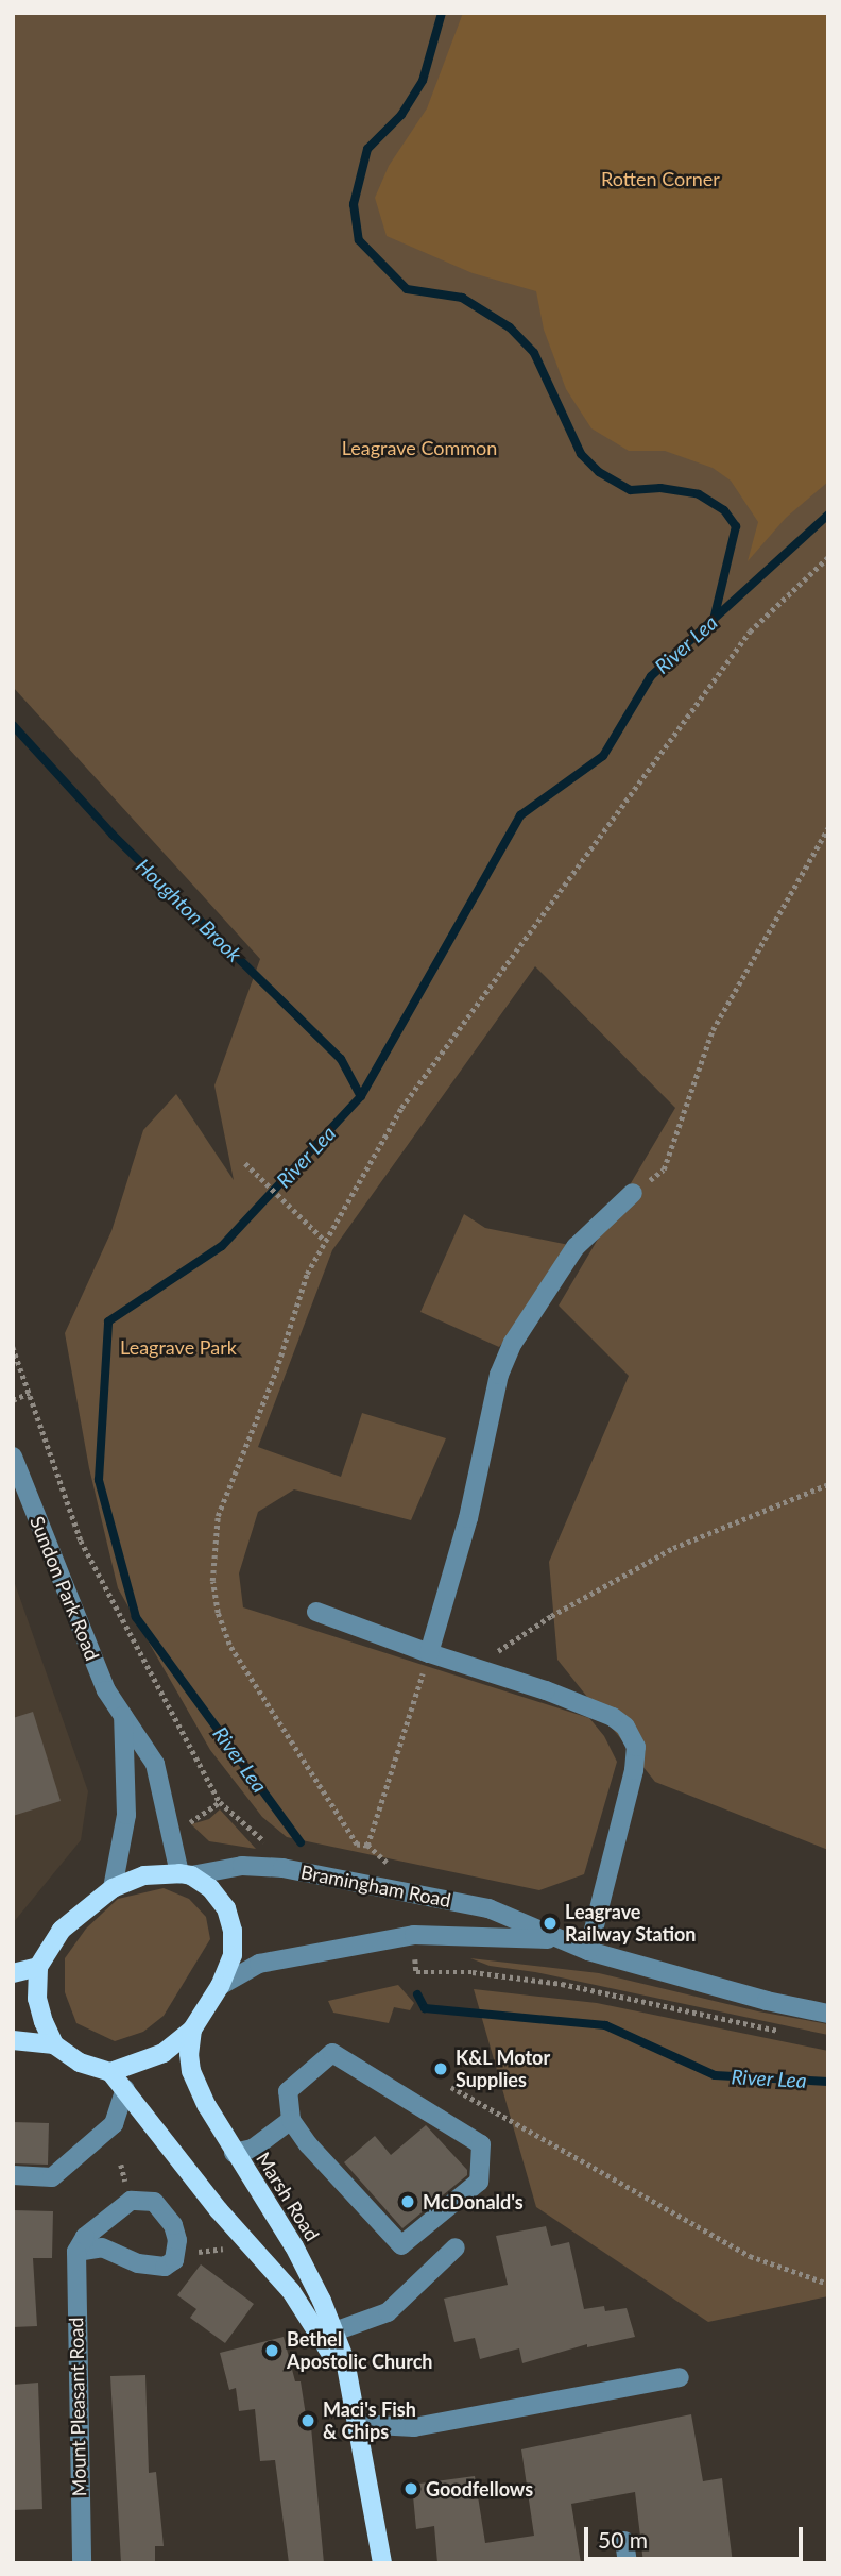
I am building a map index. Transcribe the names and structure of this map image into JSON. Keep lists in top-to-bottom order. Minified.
{"streets":{"main road":["Marsh Road"],"street":["Sundon Park Road","Bramingham Road","Mount Pleasant Road"]},"crossings":[["Sundon Park Road","Bramingham Road"],["Sundon Park Road","Marsh Road"],["Bramingham Road","Marsh Road"]],"water":["River Lea","Houghton Brook"],"parks":["Rotten Corner","Leagrave Common","Leagrave Park"],"places":["Leagrave Railway Station","K&L Motor Supplies","McDonald's","Bethel Apostolic Church","Maci's Fish & Chips","Goodfellows"],"scale_bar":"50 m"}
